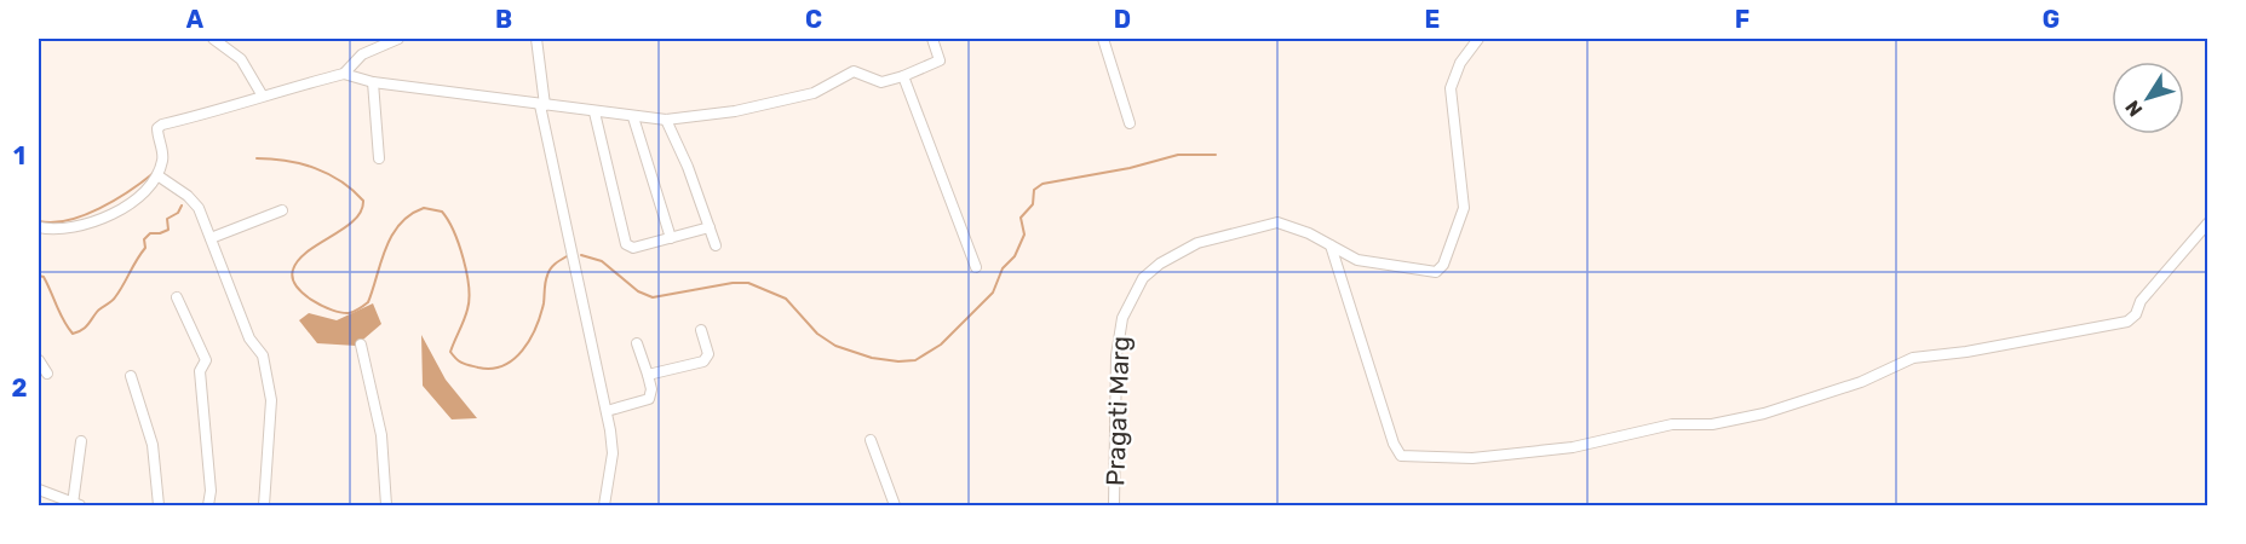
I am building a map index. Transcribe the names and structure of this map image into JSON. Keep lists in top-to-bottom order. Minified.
{"streets":{"street":["Pragati Marg"]},"north":"bottom left","grid":{"columns":["A","B","C","D","E","F","G"],"rows":["1","2"]}}
